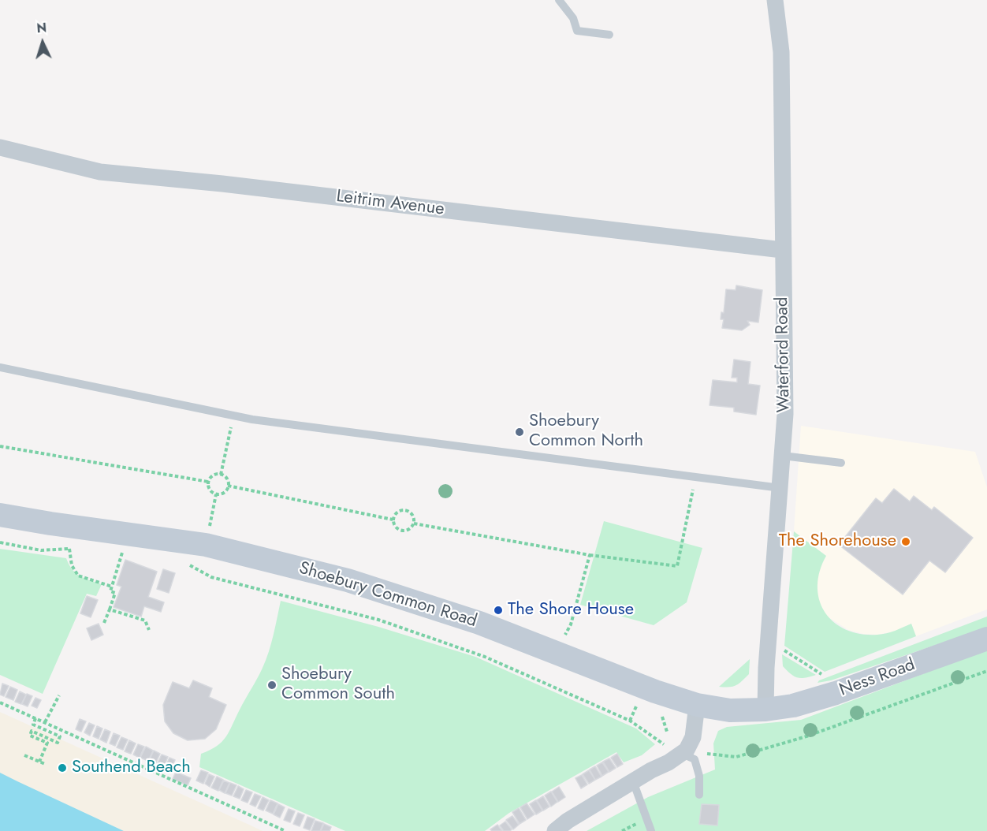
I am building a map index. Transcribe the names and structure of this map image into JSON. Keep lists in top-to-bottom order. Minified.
{"streets":{"main road":["Shoebury Common Road","Ness Road"],"street":["Leitrim Avenue","Waterford Road"]},"crossings":[["Leitrim Avenue","Waterford Road"],["Waterford Road","Shoebury Common Road"],["Waterford Road","Ness Road"],["Shoebury Common Road","Ness Road"]],"places":["Shoebury Common North","The Shorehouse","The Shore House","Shoebury Common South","Southend Beach"],"north":"top"}
